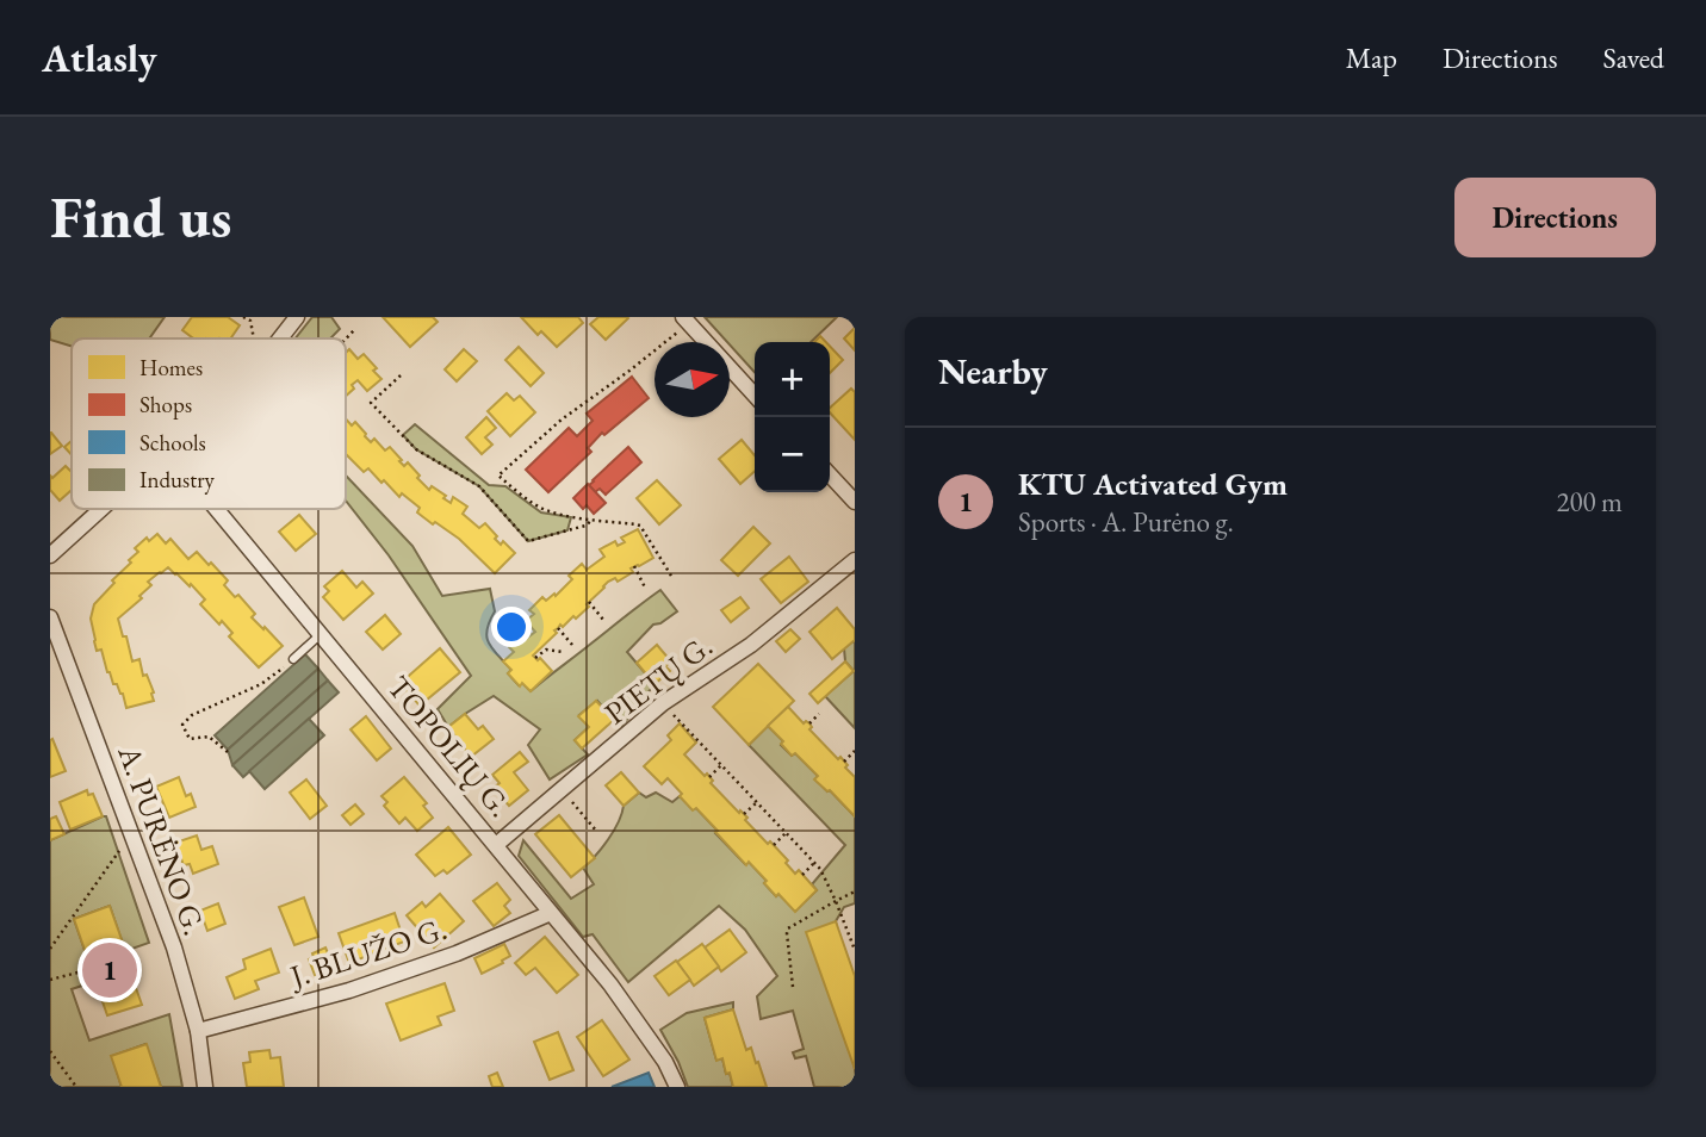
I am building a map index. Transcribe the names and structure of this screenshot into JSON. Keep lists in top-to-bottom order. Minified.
{"streets":{"street":["PIETŲ G.","TOPOLIŲ G.","A. PURĖNO G.","J. BLUŽO G."]},"crossings":[["PIETŲ G.","TOPOLIŲ G."],["TOPOLIŲ G.","J. BLUŽO G."],["A. PURĖNO G.","J. BLUŽO G."]],"legend":["Homes","Shops","Schools","Industry"],"north":"right","page":{"header":"Atlasly","nav":["Map","Directions","Saved"],"buttons":"Directions","title":"Find us","heading":"Nearby","map_buttons":["+","−"],"list":[{"mark":"1","name":"KTU Activated Gym","note":"Sports · A. Purėno g.","value":"200 m"}],"pins":"1"}}
